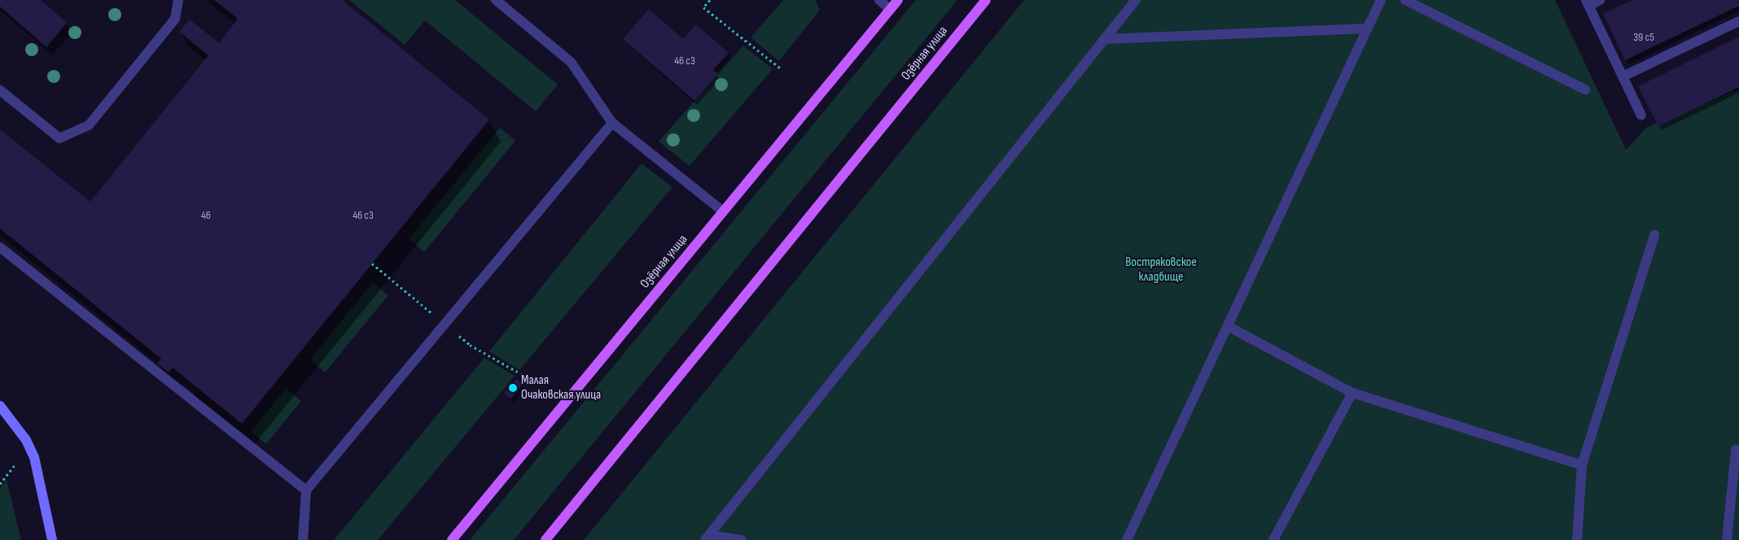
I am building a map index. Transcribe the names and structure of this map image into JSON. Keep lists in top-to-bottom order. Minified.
{"streets":{"main road":["Озёрная улица"]},"parks":["Востряковское кладбище"],"places":["Малая Очаковская улица"],"house_numbers":["39 с5","46 с3","46","46 с3"]}
